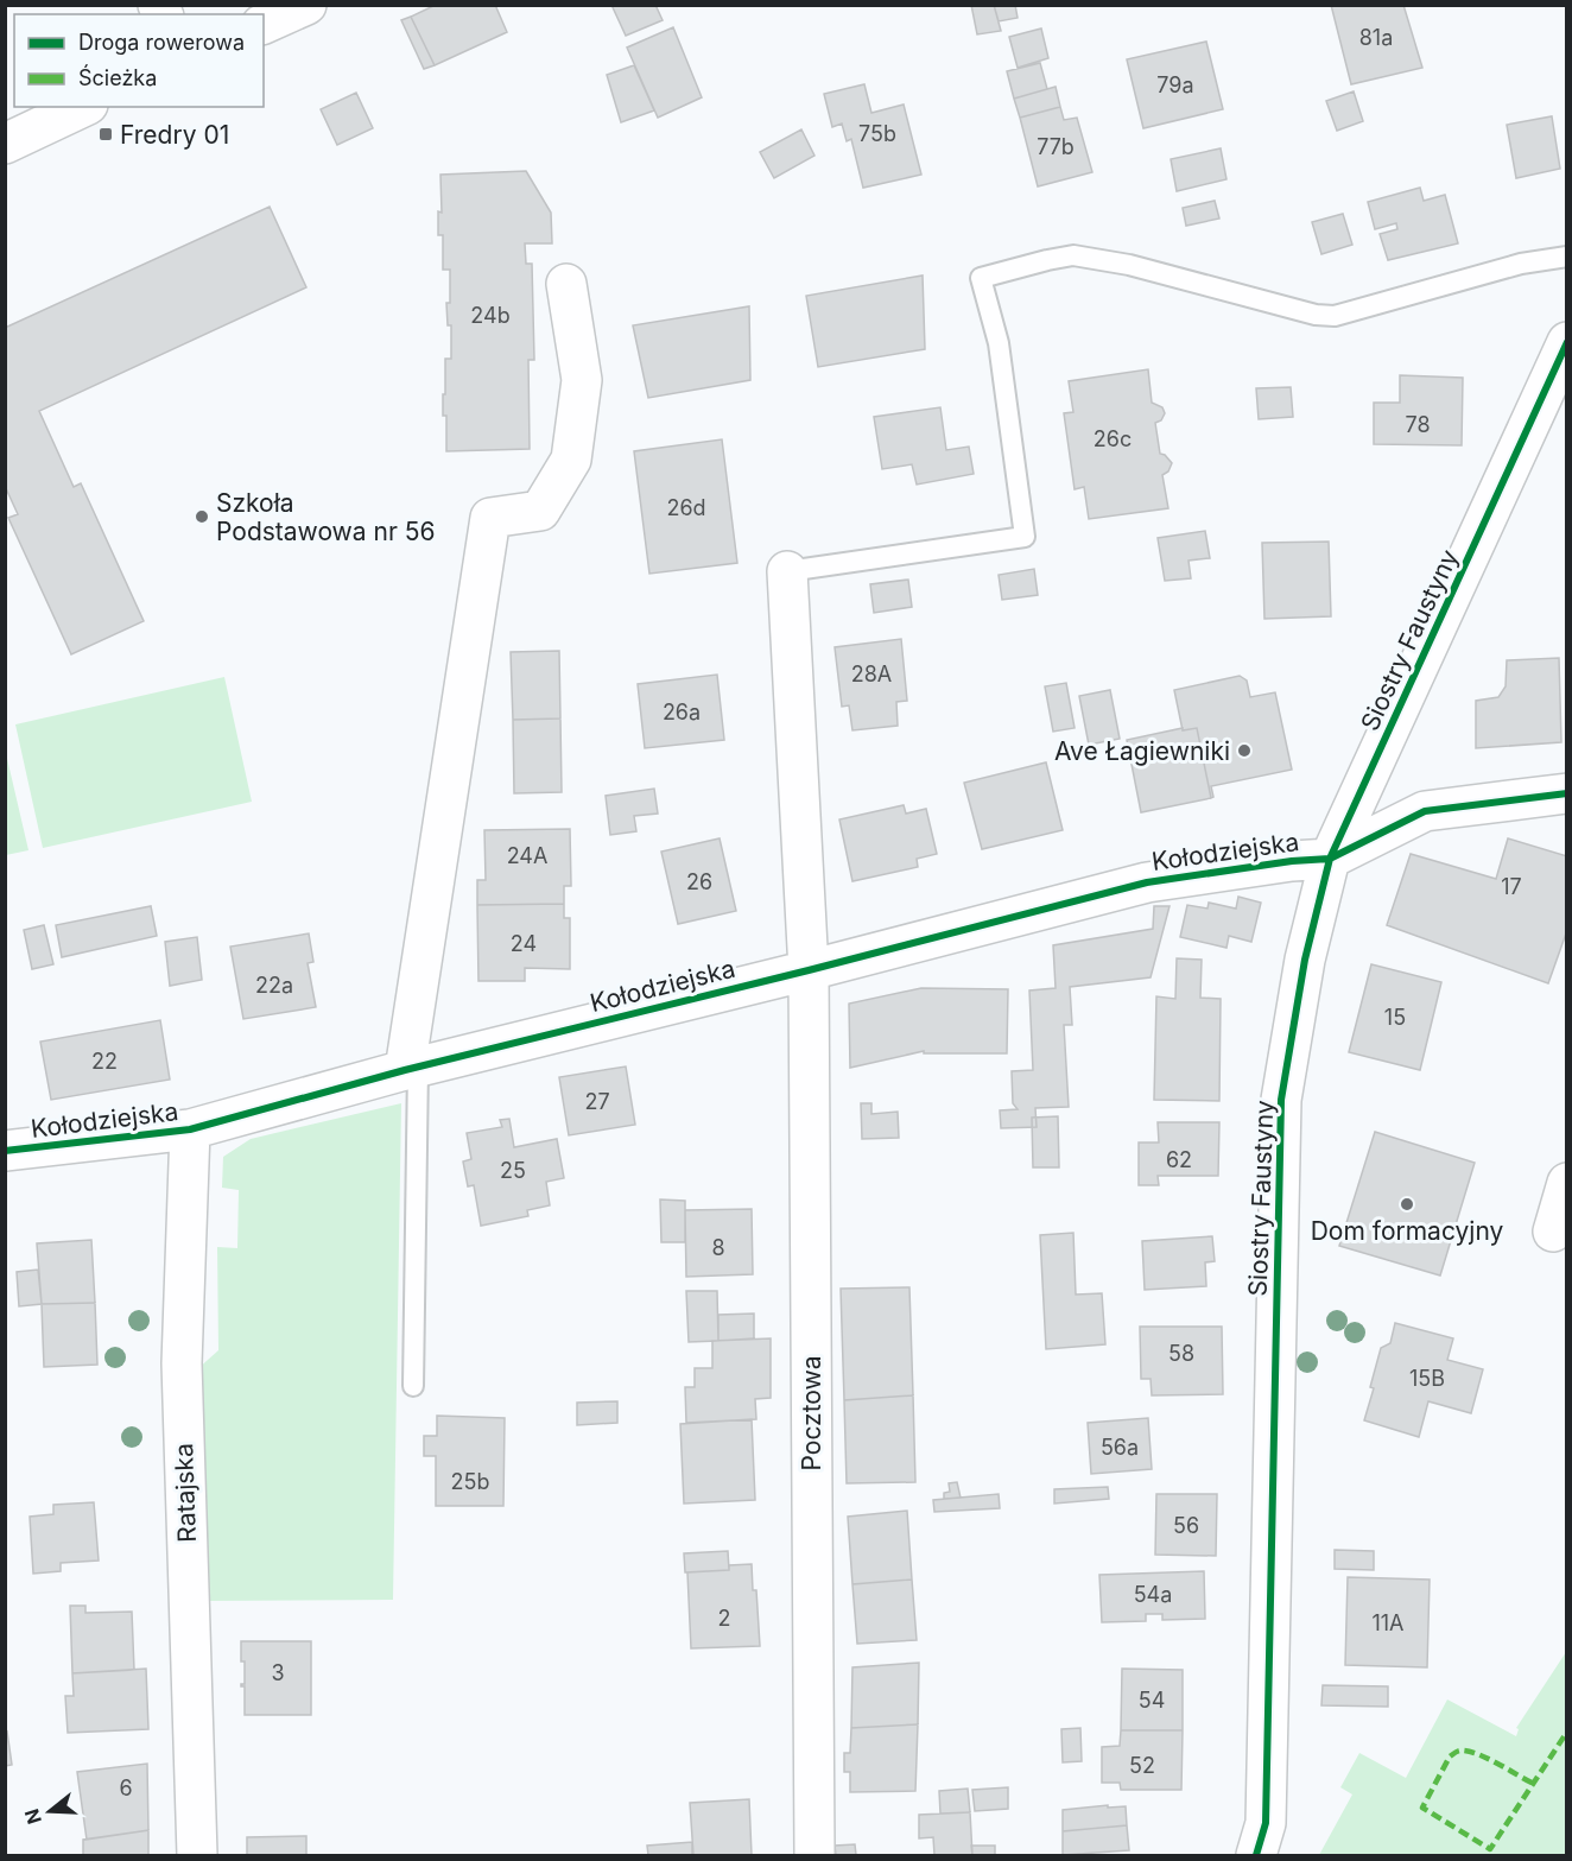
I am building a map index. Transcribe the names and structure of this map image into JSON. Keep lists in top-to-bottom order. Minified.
{"streets":{"street":["Siostry Faustyny","Kołodziejska","Pocztowa","Ratajska"]},"crossings":[["Siostry Faustyny","Kołodziejska"],["Kołodziejska","Pocztowa"],["Kołodziejska","Ratajska"]],"places":{"transit":["Fredry 01"],"other":["Szkoła Podstawowa nr 56","Ave Łagiewniki","Dom formacyjny"]},"house_numbers":["81a","79a","75b","77b","24b","78","26c","26d","28A","26a","24A","26","17","24","22a","15","22","27","62","25","8","58","15B","56a","25b","56","54a","2","11A","3","54","52","6"],"legend":["Droga rowerowa","Ścieżka"],"north":"left"}
